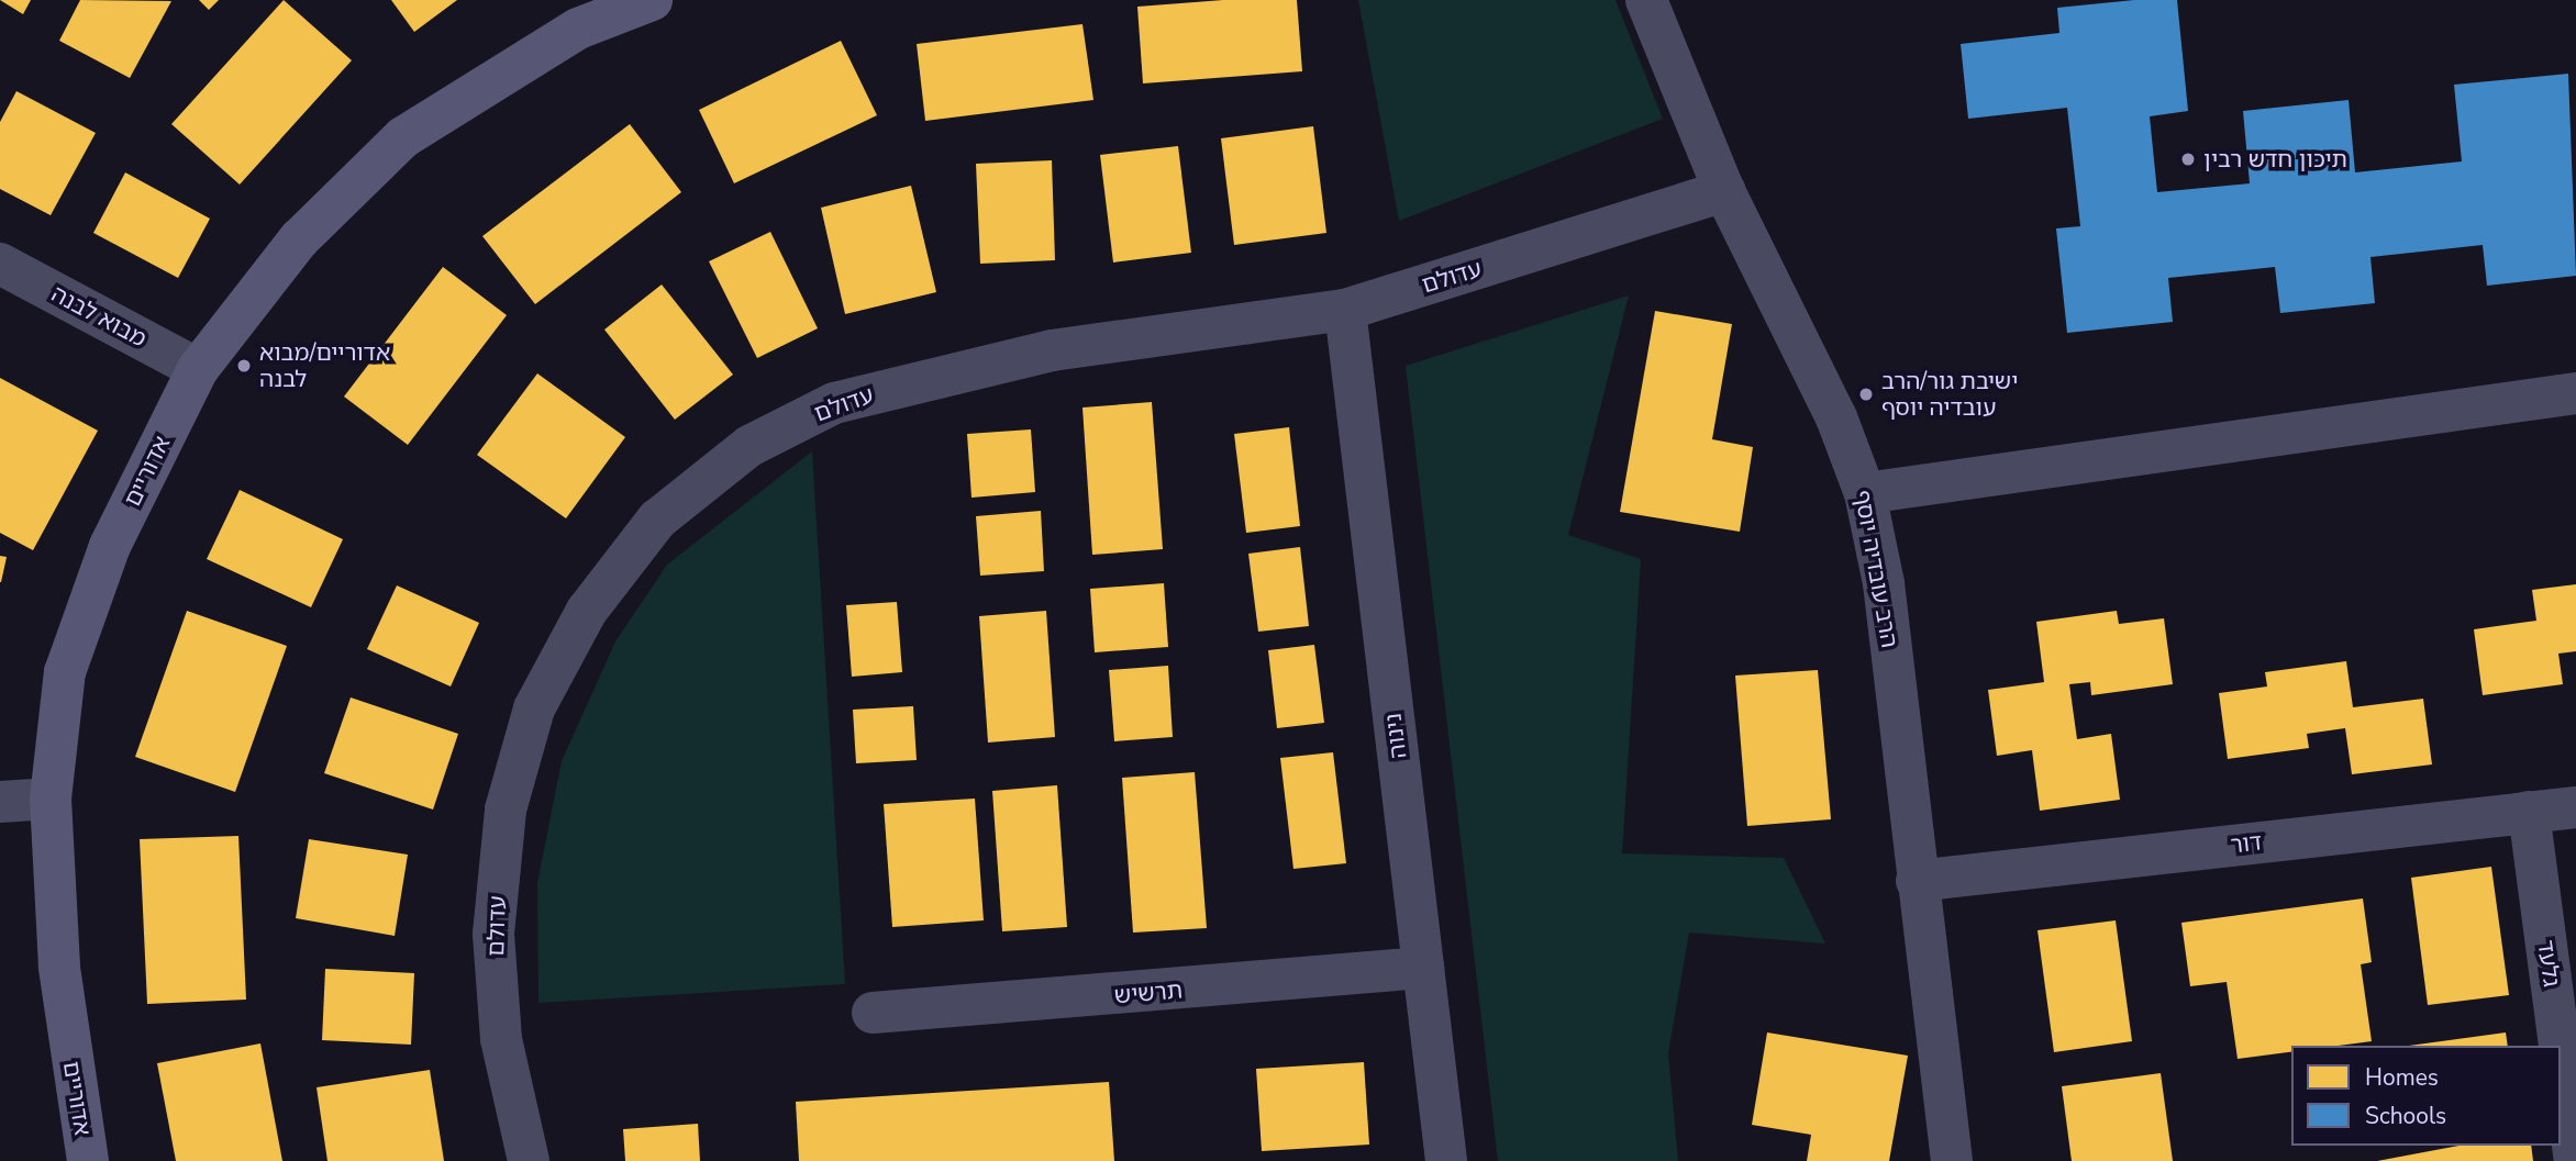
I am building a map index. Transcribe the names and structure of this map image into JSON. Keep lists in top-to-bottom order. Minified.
{"streets":{"street":["עדולם","מבוא לבנה","אדוריים","הרב עובדיה יוסף","נינוה","דור","גלעד","תרשיש"]},"crossings":[["עדולם","הרב עובדיה יוסף"],["עדולם","נינוה"],["מבוא לבנה","אדוריים"],["הרב עובדיה יוסף","דור"],["נינוה","תרשיש"],["דור","גלעד"]],"places":["תיכון חדש רבין","אדוריים/מבוא לבנה","ישיבת גור/הרב עובדיה יוסף"],"legend":["Homes","Schools"]}
